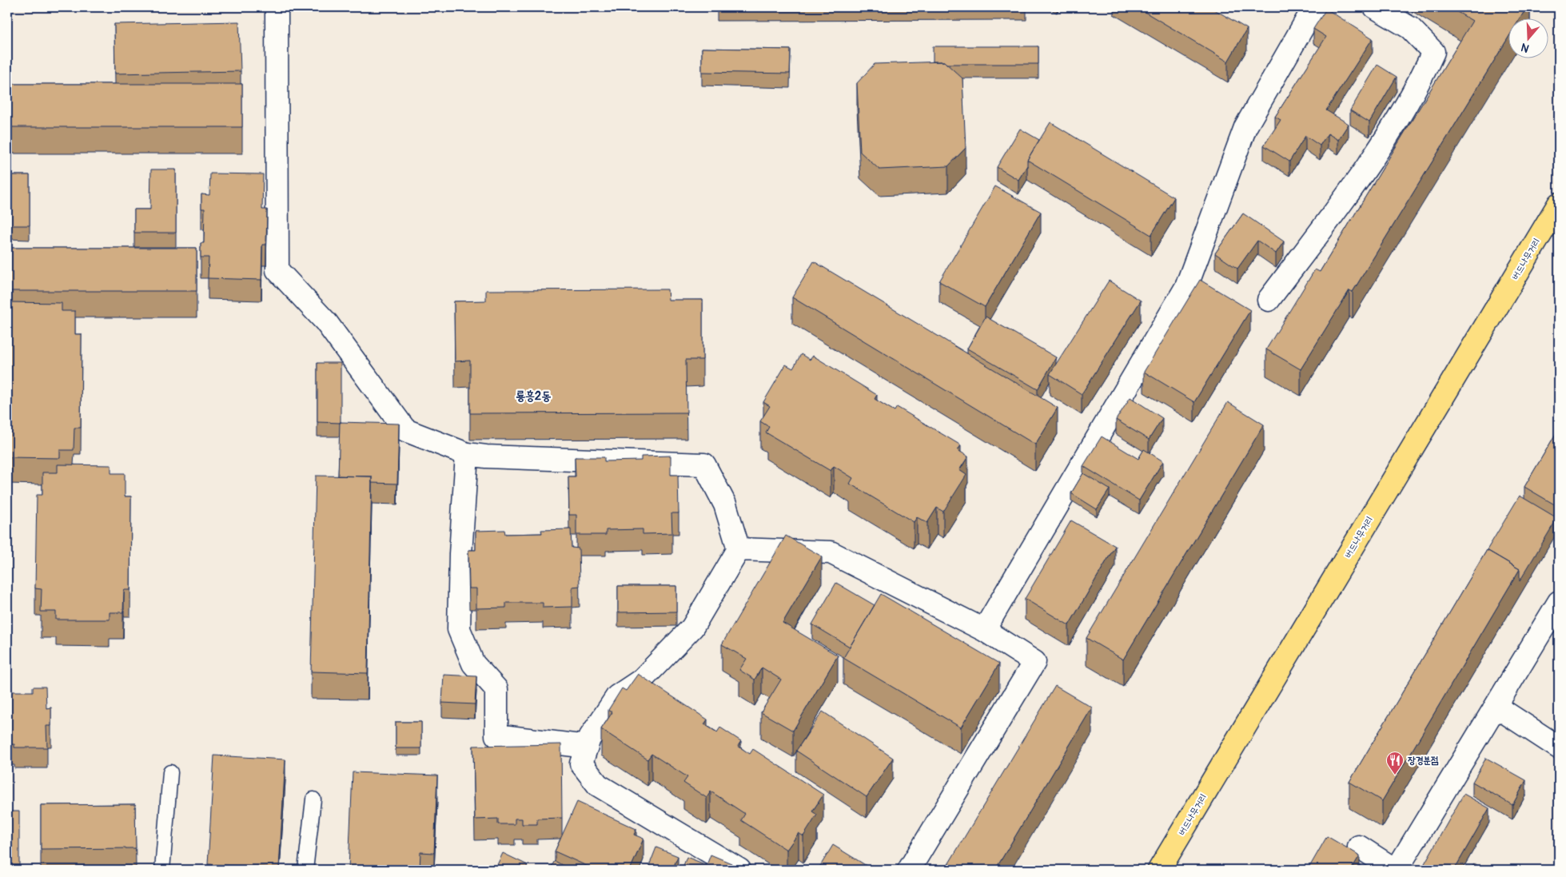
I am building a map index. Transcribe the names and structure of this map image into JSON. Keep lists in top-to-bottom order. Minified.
{"streets":{"main road":["버드나무거리"]},"districts":["룡흥2동"],"places":{"restaurant":["장경분점"]},"north":"bottom"}
